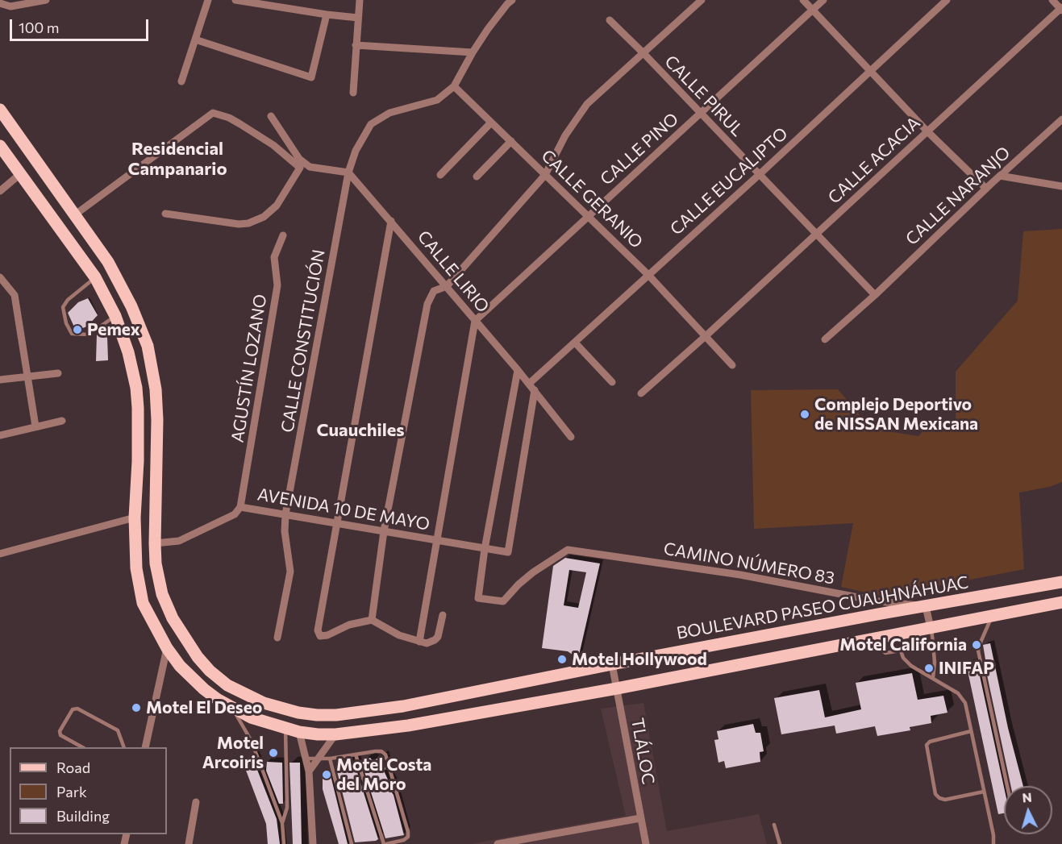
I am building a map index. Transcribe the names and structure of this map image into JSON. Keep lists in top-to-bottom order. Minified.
{"streets":{"main road":["BOULEVARD PASEO CUAUHNÁHUAC"],"street":["CALLE PIRUL","CALLE PINO","CALLE ACACIA","CALLE EUCALIPTO","CALLE NARANJO","CALLE GERANIO","CALLE LIRIO","CALLE CONSTITUCIÓN","AGUSTÍN LOZANO","AVENIDA 10 DE MAYO","CAMINO NÚMERO 83","TLÁLOC"]},"crossings":[["CALLE PIRUL","CALLE PINO"],["CALLE PIRUL","CALLE ACACIA"],["CALLE PIRUL","CALLE EUCALIPTO"],["CALLE PIRUL","CALLE NARANJO"],["CALLE PINO","CALLE GERANIO"],["CALLE PINO","CALLE LIRIO"],["CALLE ACACIA","CALLE GERANIO"],["CALLE EUCALIPTO","CALLE GERANIO"],["CALLE EUCALIPTO","CALLE LIRIO"],["CALLE EUCALIPTO","AVENIDA 10 DE MAYO"],["CALLE GERANIO","CALLE CONSTITUCIÓN"],["CALLE LIRIO","CALLE CONSTITUCIÓN"],["CALLE LIRIO","AVENIDA 10 DE MAYO"],["CALLE CONSTITUCIÓN","AVENIDA 10 DE MAYO"],["AGUSTÍN LOZANO","AVENIDA 10 DE MAYO"],["AVENIDA 10 DE MAYO","CAMINO NÚMERO 83"],["AVENIDA 10 DE MAYO","BOULEVARD PASEO CUAUHNÁHUAC"],["CAMINO NÚMERO 83","BOULEVARD PASEO CUAUHNÁHUAC"],["BOULEVARD PASEO CUAUHNÁHUAC","TLÁLOC"]],"districts":["Residencial Campanario","Cuauchiles"],"places":["Pemex","Complejo Deportivo de NISSAN Mexicana","Motel California","Motel Hollywood","INIFAP","Motel El Deseo","Motel Arcoiris","Motel Costa del Moro"],"legend":["Road","Park","Building"],"scale_bar":"100 m","north":"top"}
